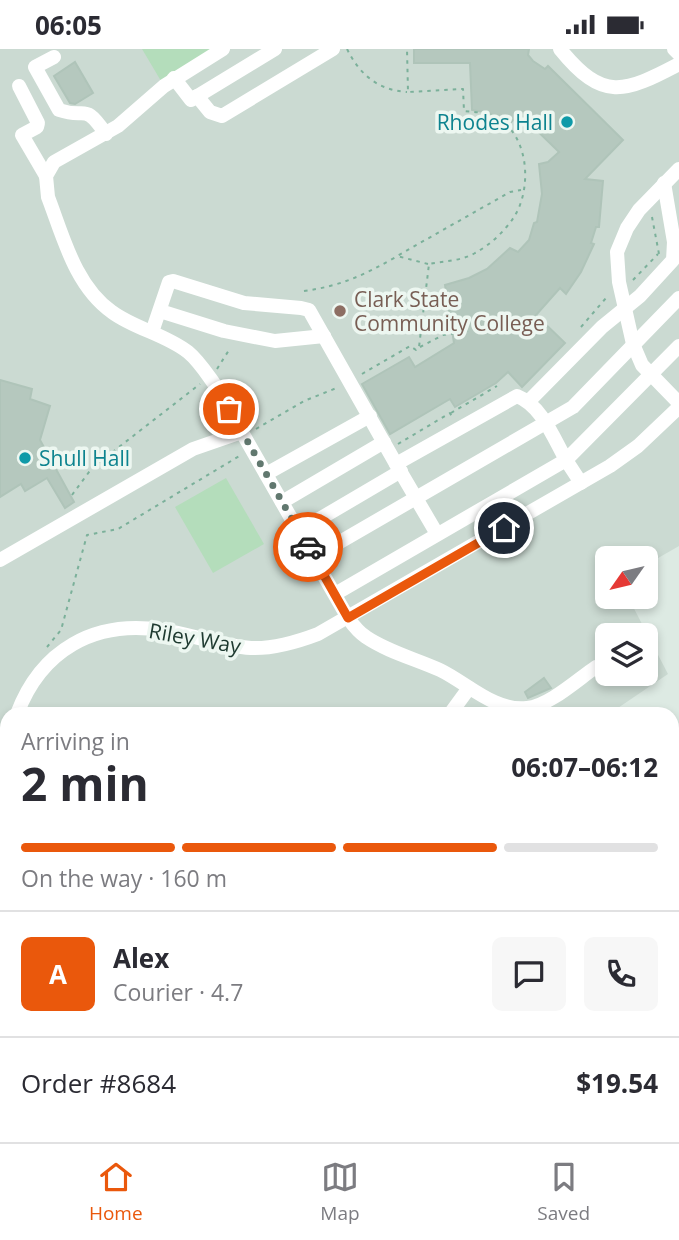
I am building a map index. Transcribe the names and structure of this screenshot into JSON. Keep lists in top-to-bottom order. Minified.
{"streets":{"street":["Riley Way"]},"places":["Rhodes Hall","Clark State Community College","Shull Hall"],"north":"bottom left","page":{"status":"06:05","heading":["2 min","Arriving in","06:07–06:12"],"panel":["Alex","Courier · 4.7","Order #8684","$19.54"],"bar":"On the way · 160 m","round":"A","tabs":["Home","Map","Saved"]}}
